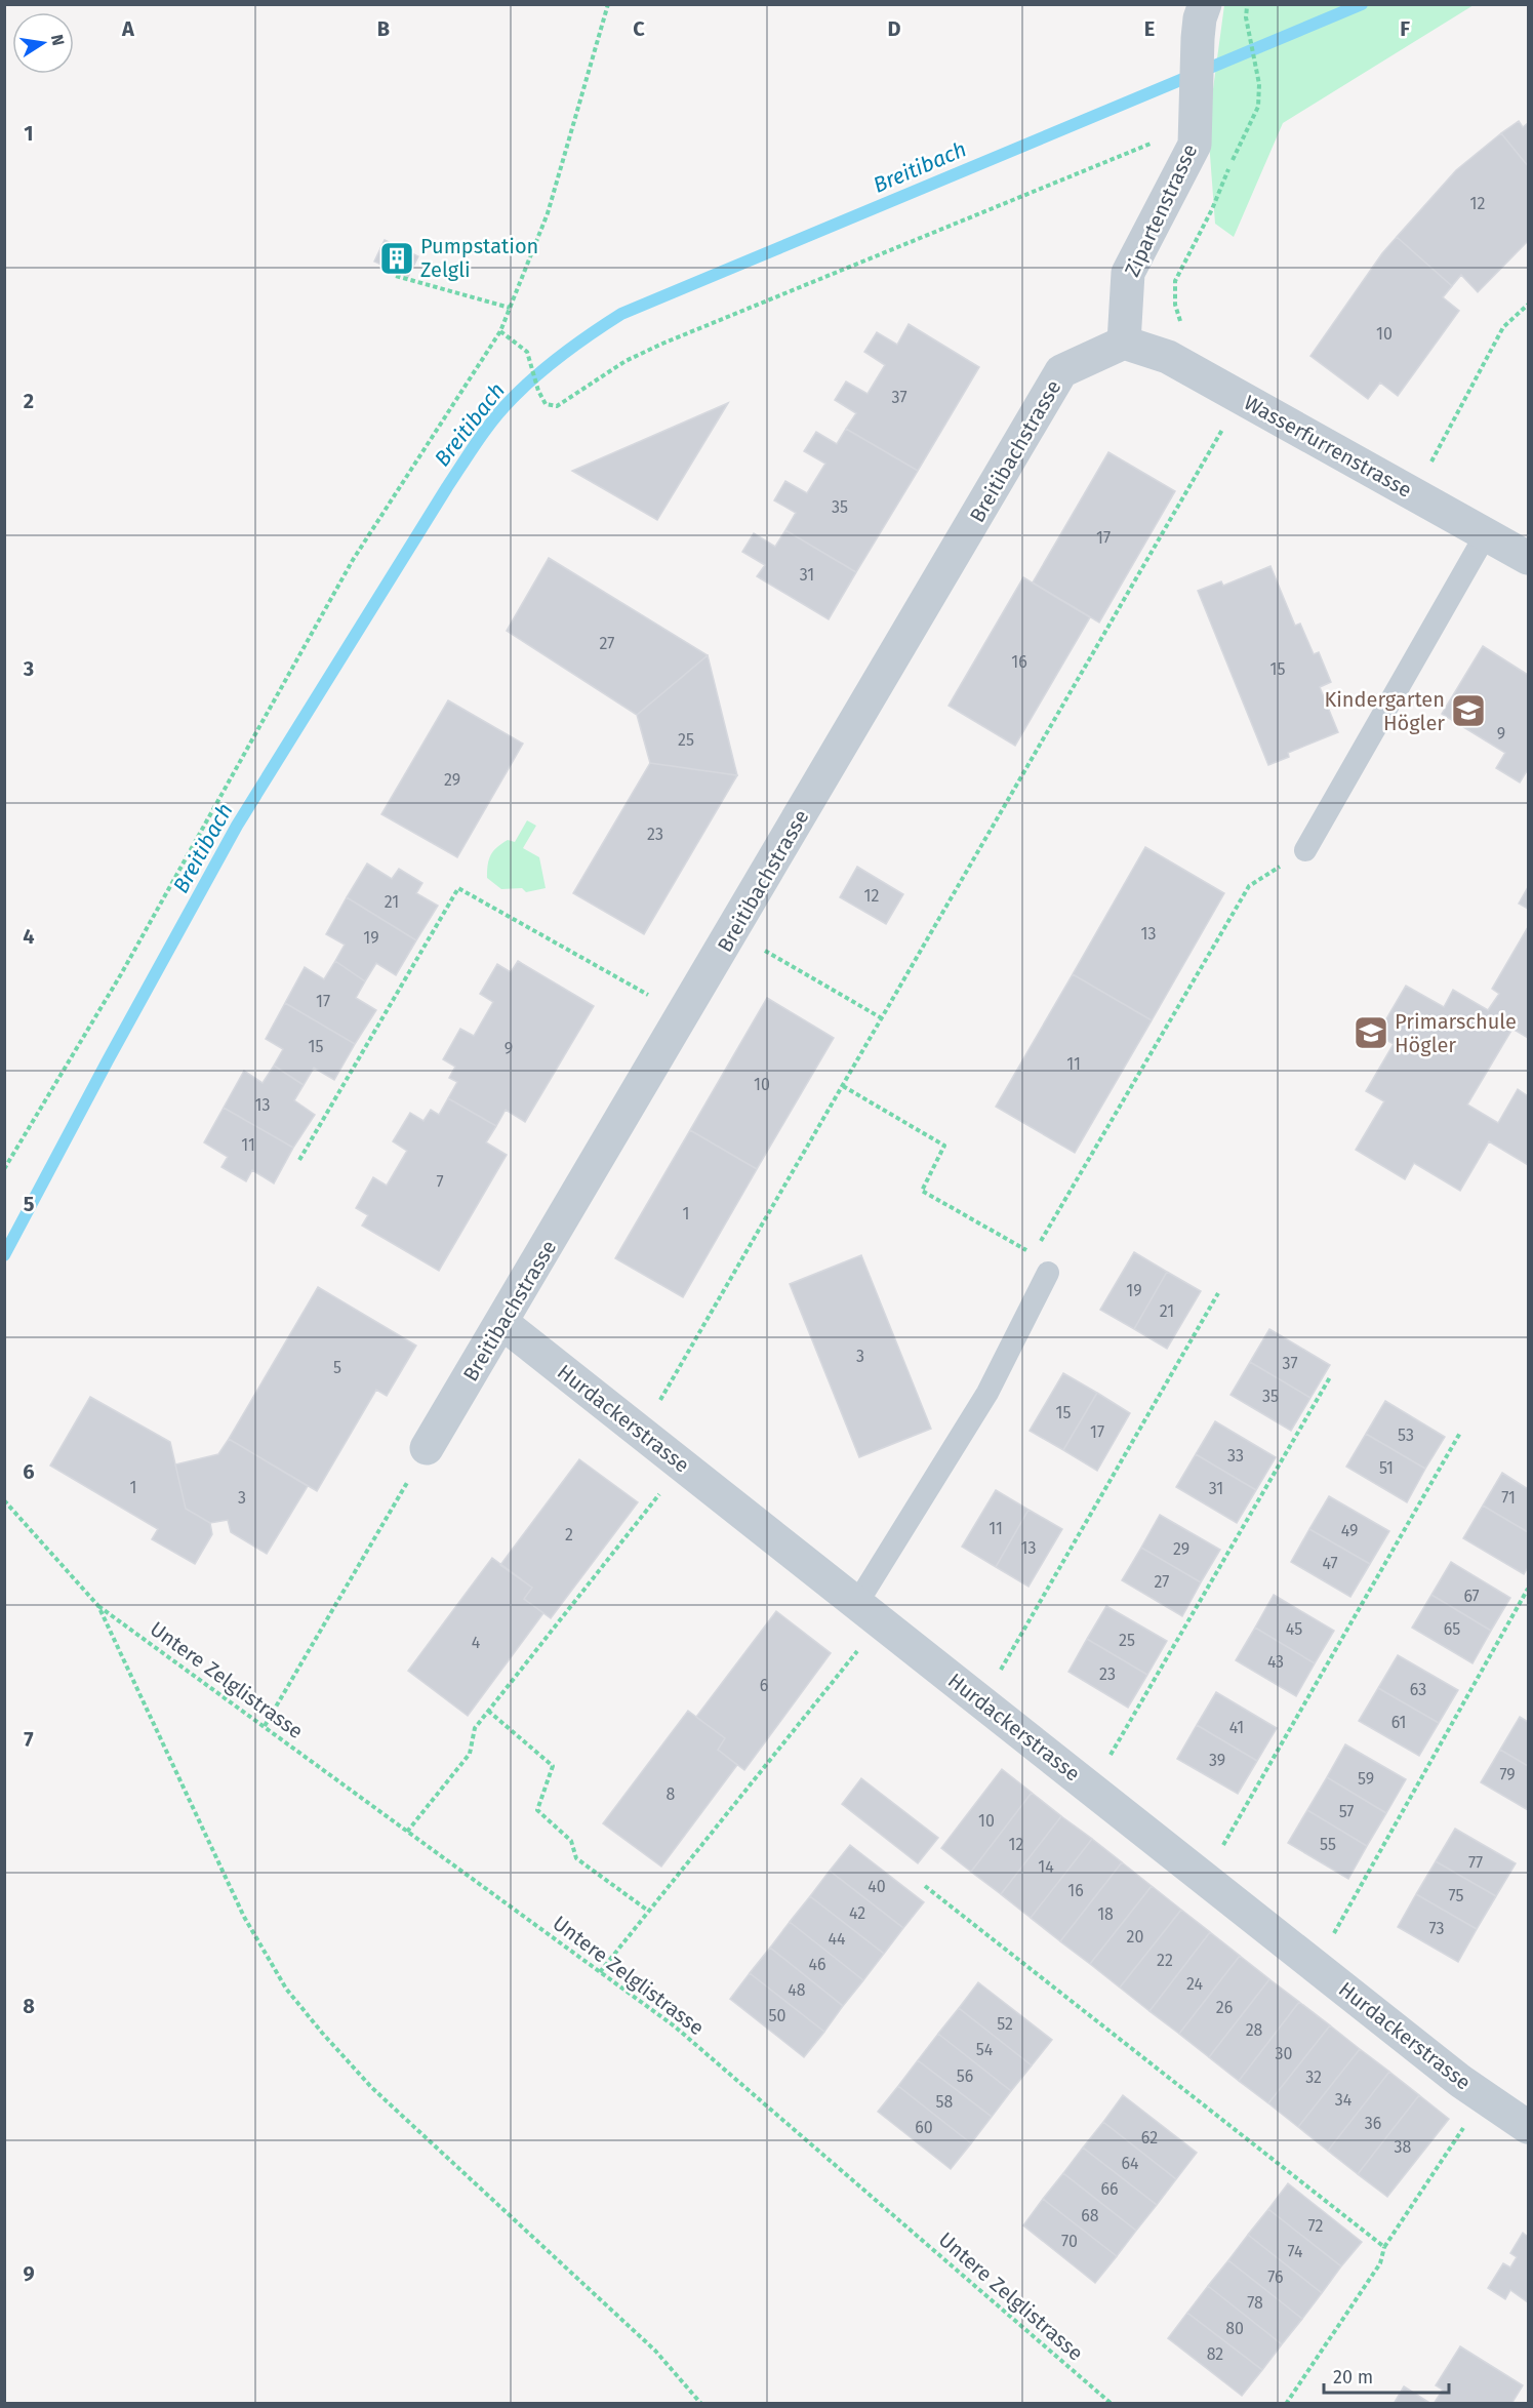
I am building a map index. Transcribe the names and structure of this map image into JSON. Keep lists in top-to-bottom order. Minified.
{"streets":{"street":["Zipartenstrasse","Wasserfurrenstrasse","Breitibachstrasse","Hurdackerstrasse"],"path":["Untere Zelglistrasse"]},"crossings":[["Zipartenstrasse","Wasserfurrenstrasse"],["Zipartenstrasse","Breitibachstrasse"],["Wasserfurrenstrasse","Breitibachstrasse"],["Breitibachstrasse","Hurdackerstrasse"]],"water":["Breitibach"],"places":{"building":["Pumpstation Zelgli"],"school or university":["Kindergarten Högler","Primarschule Högler"]},"house_numbers":["12","10","37","35","17","31","27","16","15","9","25","29","23","12","21","13","19","17","15","9","11","10","13","11","7","1","19","21","3","37","5","35","15","17","53","33","51","1","31","3","71","11","49","2","13","29","47","27","67","45","65","25","4","43","23","6","63","61","41","39","79","59","8","57","10","12","55","77","14","40","16","75","42","18","73","20","44","22","46","24","48","26","50","52","28","54","30","56","32","34","58","36","60","62","38","64","66","68","72","70","74","76","78","80","82"],"scale_bar":"20 m","north":"right","grid":{"columns":["A","B","C","D","E","F"],"rows":["1","2","3","4","5","6","7","8","9"]}}
